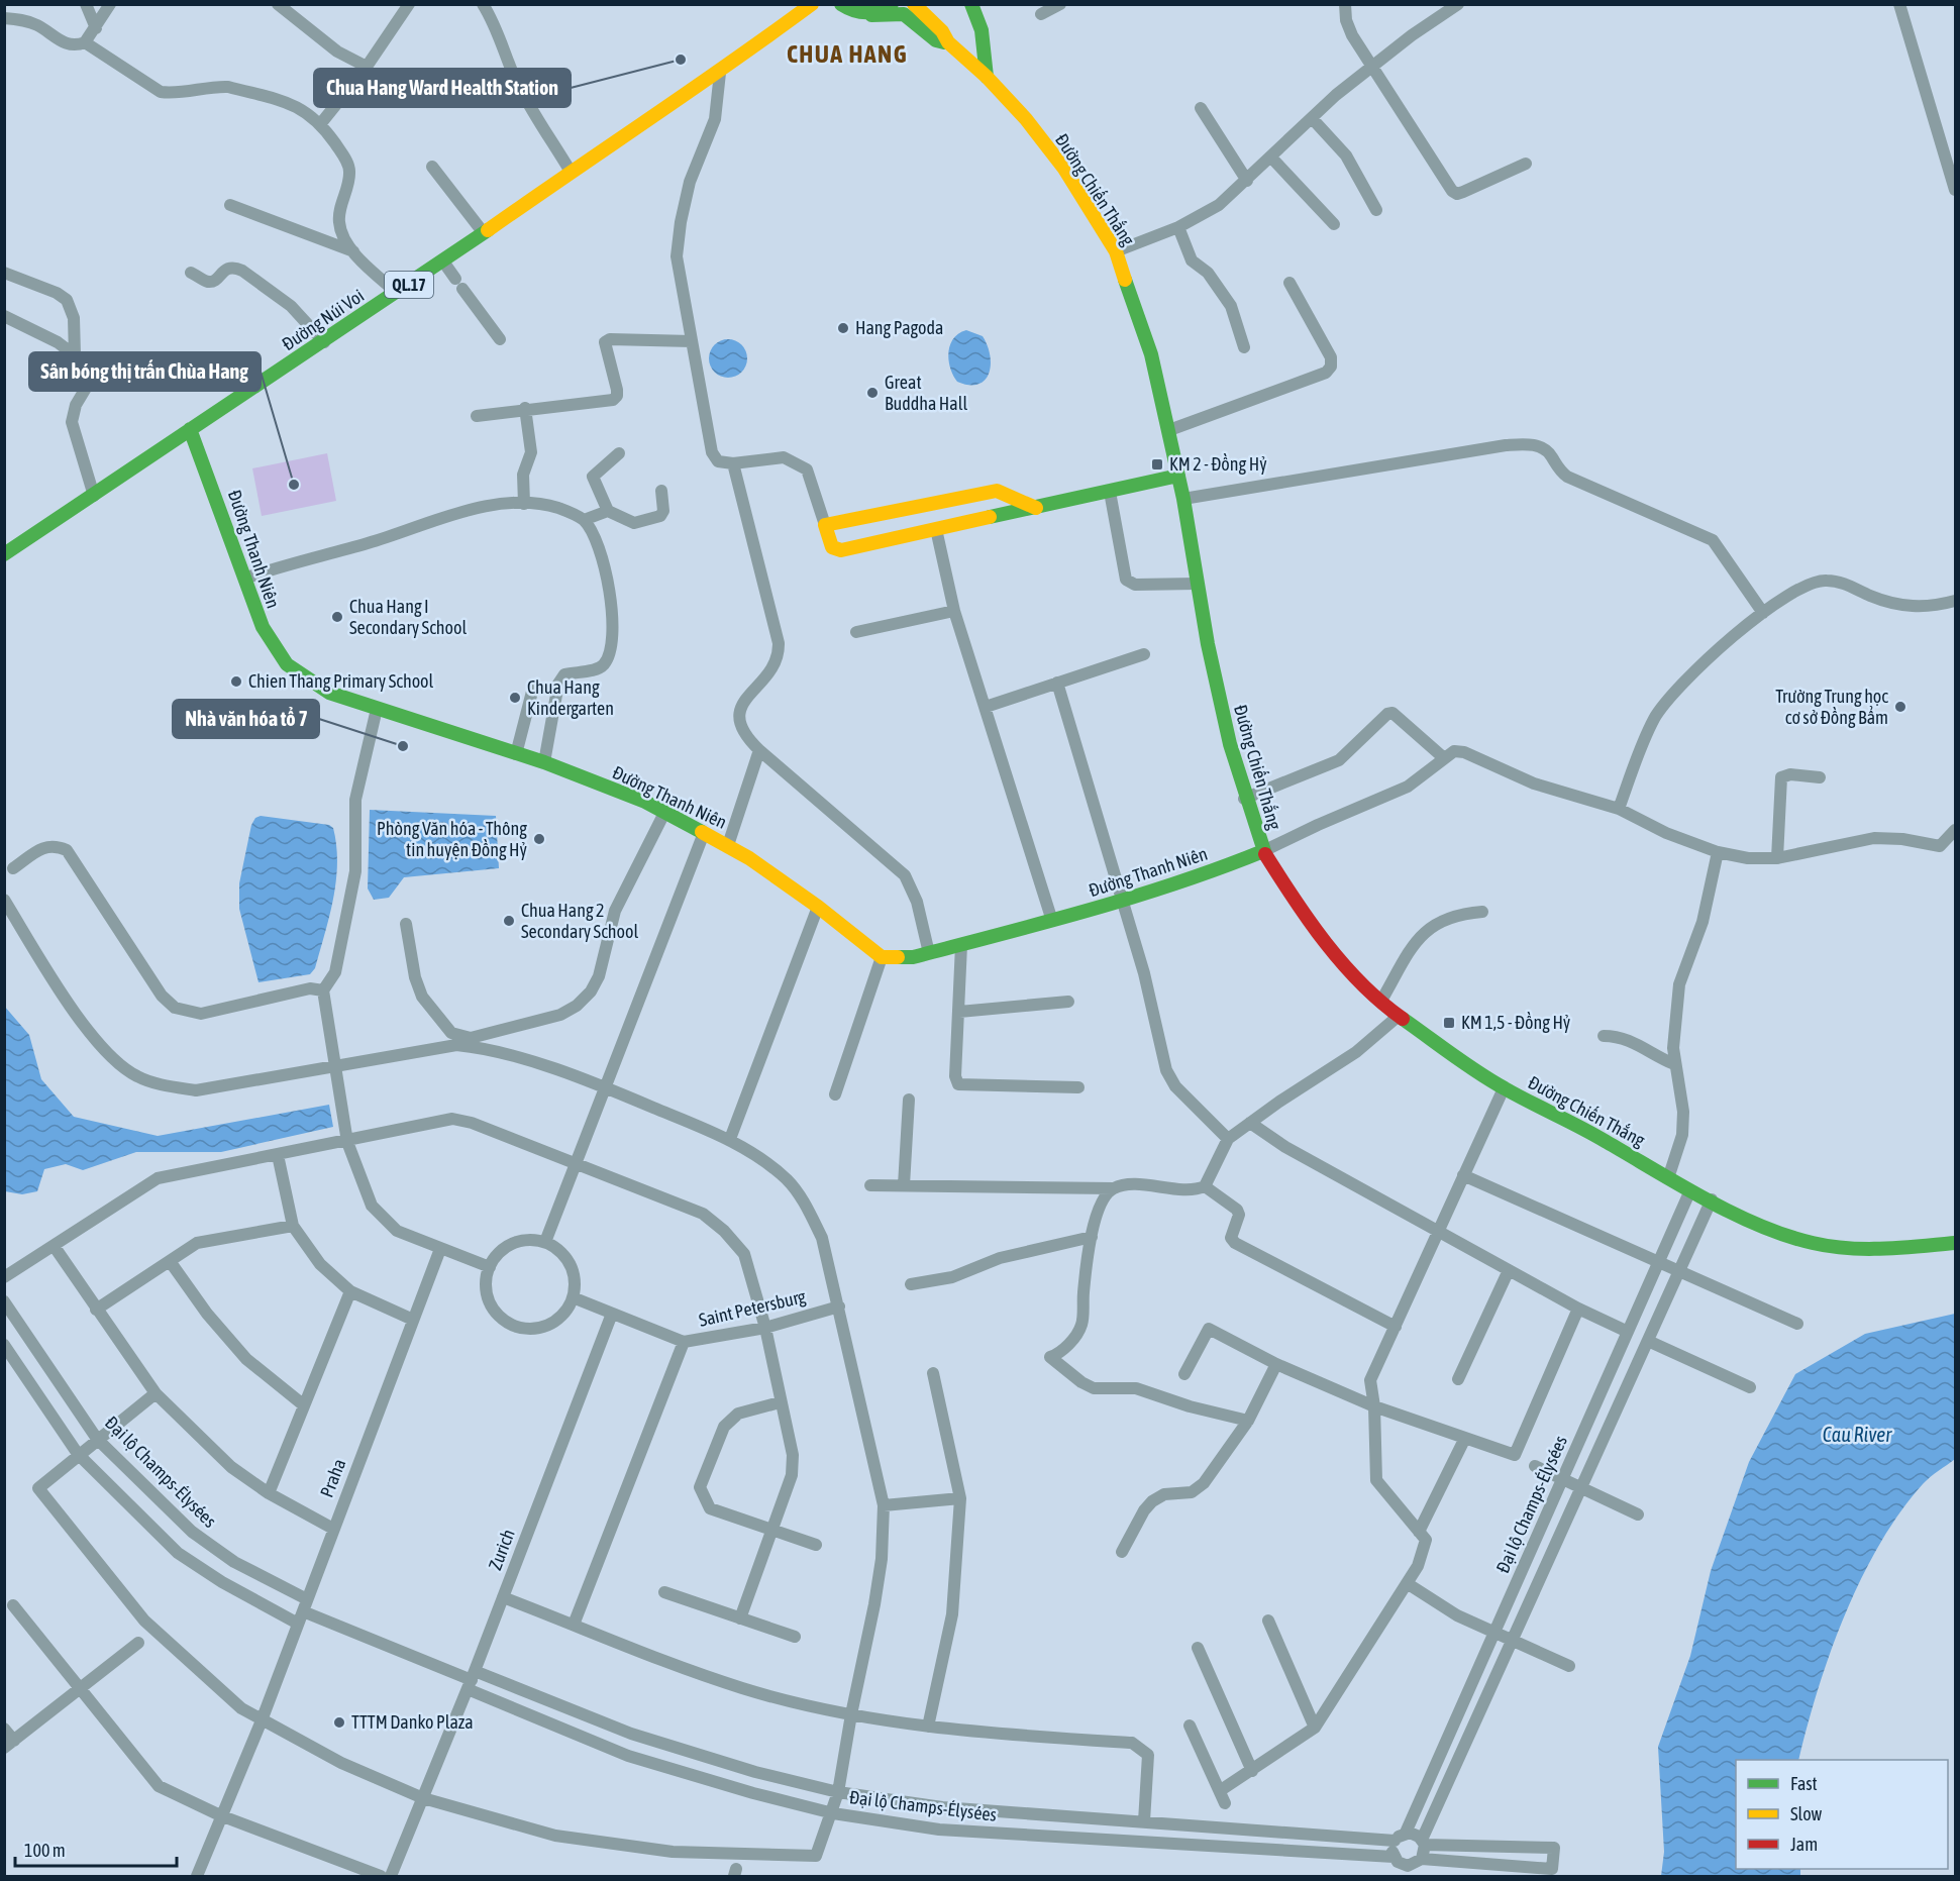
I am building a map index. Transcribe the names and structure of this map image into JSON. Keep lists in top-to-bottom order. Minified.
{"streets":{"main road":["Đường Chiến Thắng","QL.17","Đường Núi Voi","Đường Thanh Niên"],"street":["Saint Petersburg","Đại lộ Champs-Élysées","Praha","Zurich"]},"crossings":[["Đường Chiến Thắng","Đường Núi Voi"],["Đường Chiến Thắng","Đường Thanh Niên"],["Đường Chiến Thắng","Đại lộ Champs-Élysées"],["Đường Núi Voi","Đường Thanh Niên"],["Saint Petersburg","Zurich"],["Đại lộ Champs-Élysées","Praha"],["Đại lộ Champs-Élysées","Zurich"]],"districts":["CHUA HANG"],"water":["Cau River"],"places":{"other":["Chua Hang Ward Health Station","Hang Pagoda","Great Buddha Hall","Sân bóng thị trấn Chùa Hang","Chua Hang I Secondary School","Chien Thang Primary School","Chua Hang Kindergarten","Trường Trung học cơ sở Đồng Bẩm","Nhà văn hóa tổ 7","Phòng Văn hóa - Thông tin huyện Đồng Hỷ","Chua Hang 2 Secondary School","TTTM Danko Plaza"],"transit":["KM 2 - Đồng Hỷ","KM 1,5 - Đồng Hỷ"]},"legend":["Fast","Slow","Jam"],"scale_bar":"100 m"}
